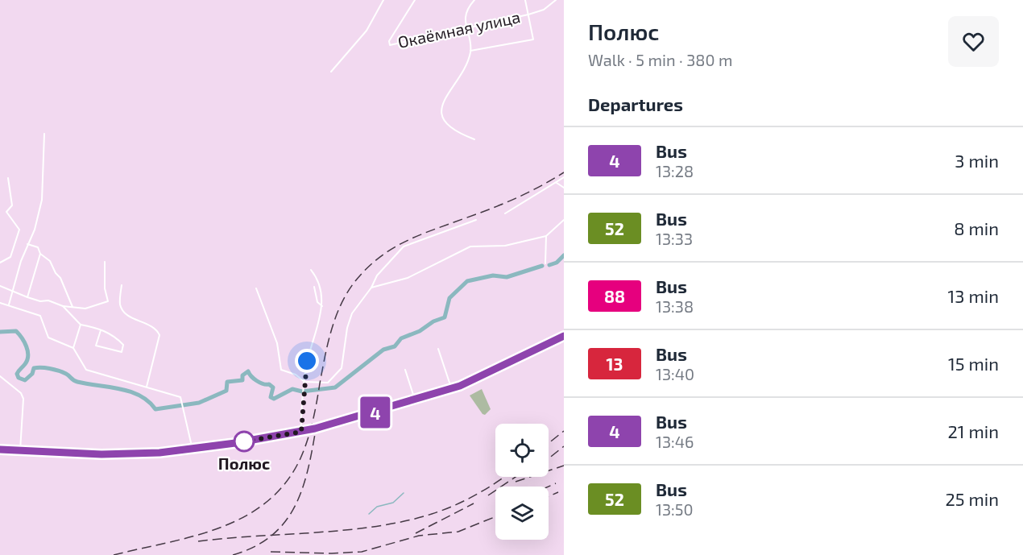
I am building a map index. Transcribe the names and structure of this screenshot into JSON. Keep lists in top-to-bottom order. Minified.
{"streets":{"street":["Окаёмная улица"]},"places":["Полюс"],"lines":["bus line 4"],"page":{"on_map":"4","heading":[["Полюс","Walk · 5 min · 380 m"],"Departures"],"list":[{"mark":"4","name":"Bus","note":"13:28","value":"3 min"},{"mark":"52","name":"Bus","note":"13:33","value":"8 min"},{"mark":"88","name":"Bus","note":"13:38","value":"13 min"},{"mark":"13","name":"Bus","note":"13:40","value":"15 min"},{"mark":"4","name":"Bus","note":"13:46","value":"21 min"},{"mark":"52","name":"Bus","note":"13:50","value":"25 min"}]}}
